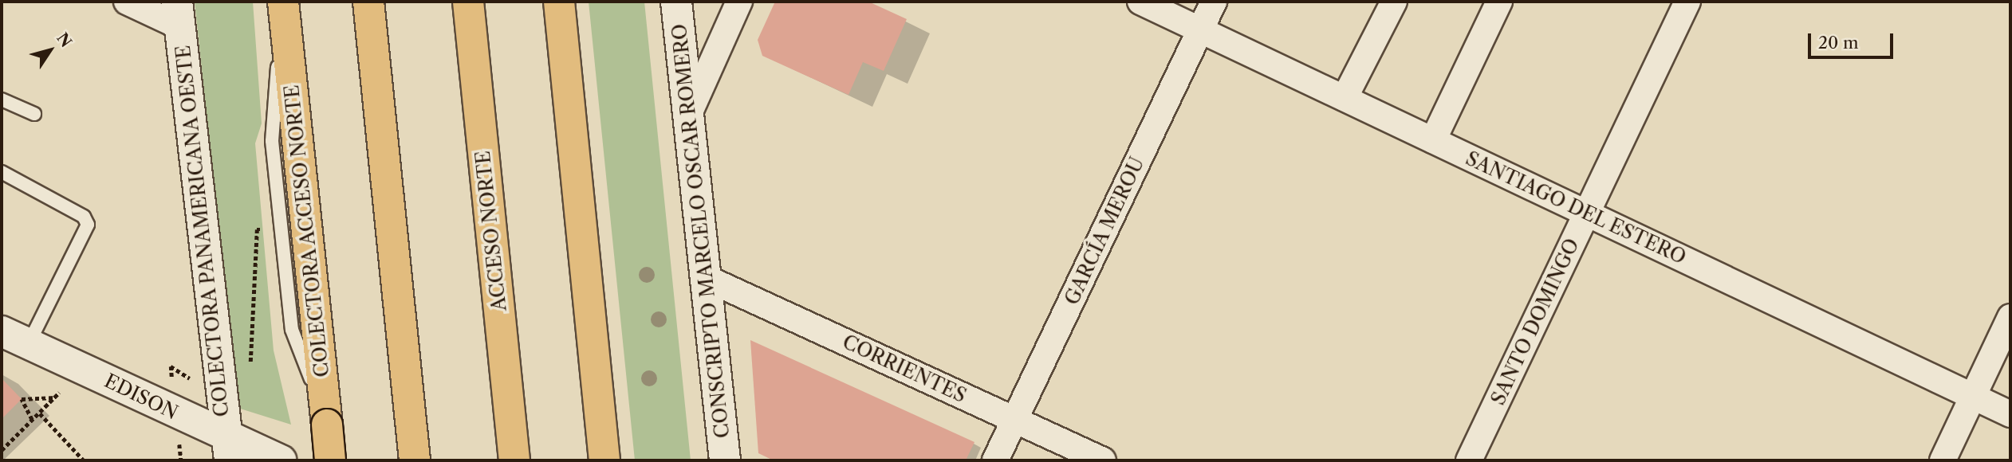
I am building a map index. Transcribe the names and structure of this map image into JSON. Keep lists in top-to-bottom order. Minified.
{"streets":{"highway":["COLECTORA ACCESO NORTE","ACCESO NORTE"],"street":["SANTIAGO DEL ESTERO","COLECTORA PANAMERICANA OESTE","CONSCRIPTO MARCELO OSCAR ROMERO","GARCÍA MEROU","SANTO DOMINGO","CORRIENTES","EDISON"]},"crossings":[["SANTIAGO DEL ESTERO","GARCÍA MEROU"],["SANTIAGO DEL ESTERO","SANTO DOMINGO"],["COLECTORA PANAMERICANA OESTE","EDISON"],["CONSCRIPTO MARCELO OSCAR ROMERO","CORRIENTES"],["GARCÍA MEROU","CORRIENTES"]],"scale_bar":"20 m","north":"top right"}
